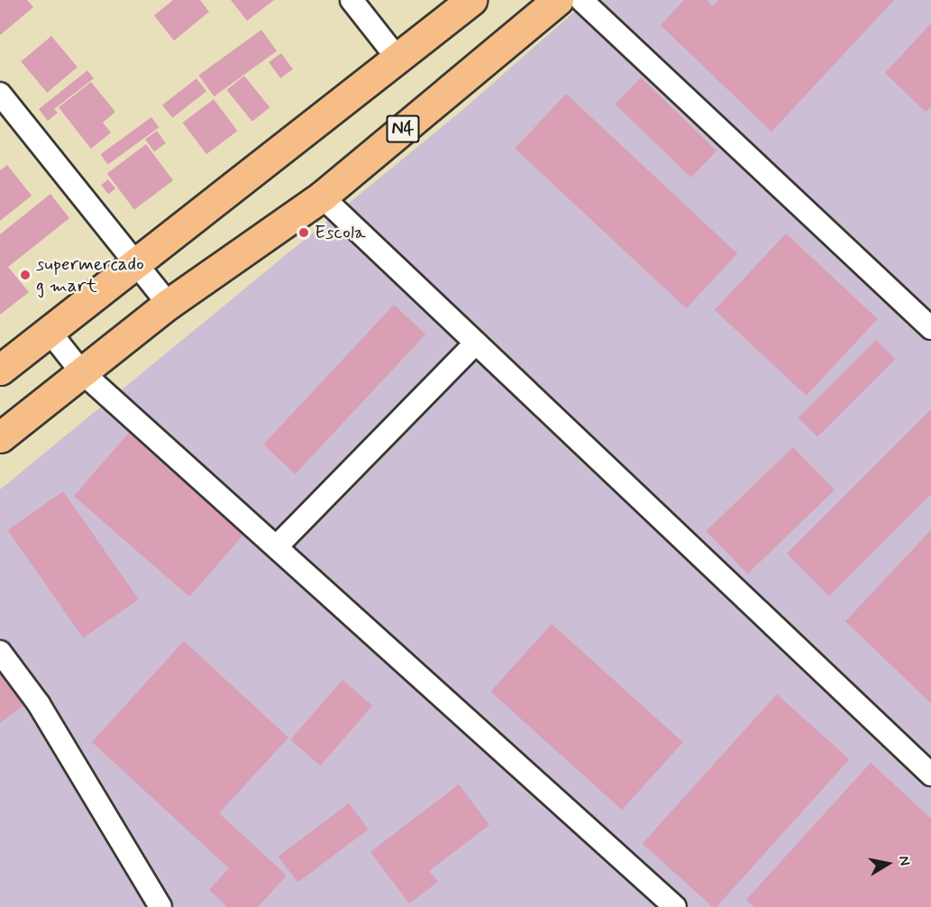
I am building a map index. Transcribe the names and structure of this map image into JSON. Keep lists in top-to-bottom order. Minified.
{"streets":{"highway":["N4"]},"places":["Escola","supermercado g mart"],"north":"right"}
